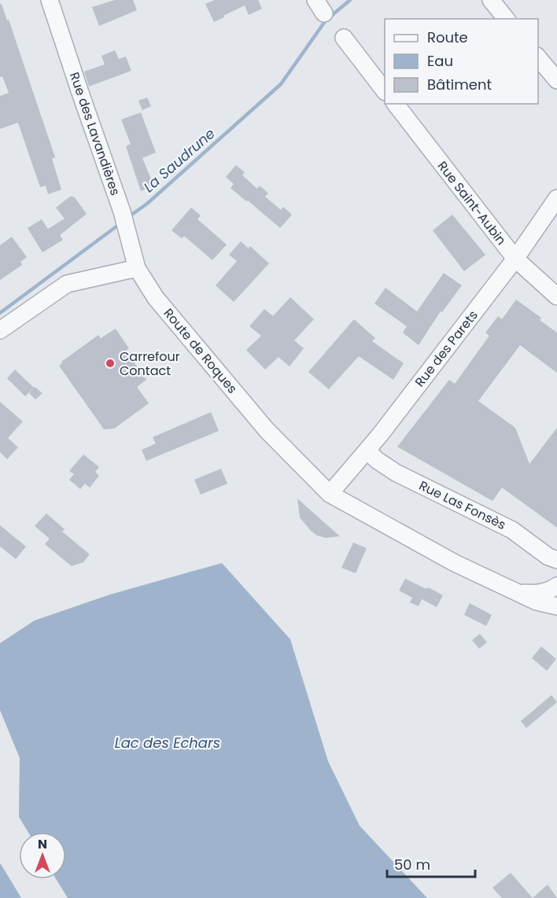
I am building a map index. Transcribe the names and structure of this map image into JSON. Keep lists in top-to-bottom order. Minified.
{"streets":{"street":["Rue des Lavandières","Rue Saint-Aubin","Rue des Parets","Route de Roques","Rue Las Fonsès"]},"crossings":[["Rue des Lavandières","Route de Roques"],["Rue Saint-Aubin","Rue des Parets"],["Rue des Parets","Route de Roques"],["Rue des Parets","Rue Las Fonsès"]],"water":["La Saudrune","Lac des Echars"],"places":["Carrefour Contact"],"legend":["Route","Eau","Bâtiment"],"scale_bar":"50 m","north":"top"}
